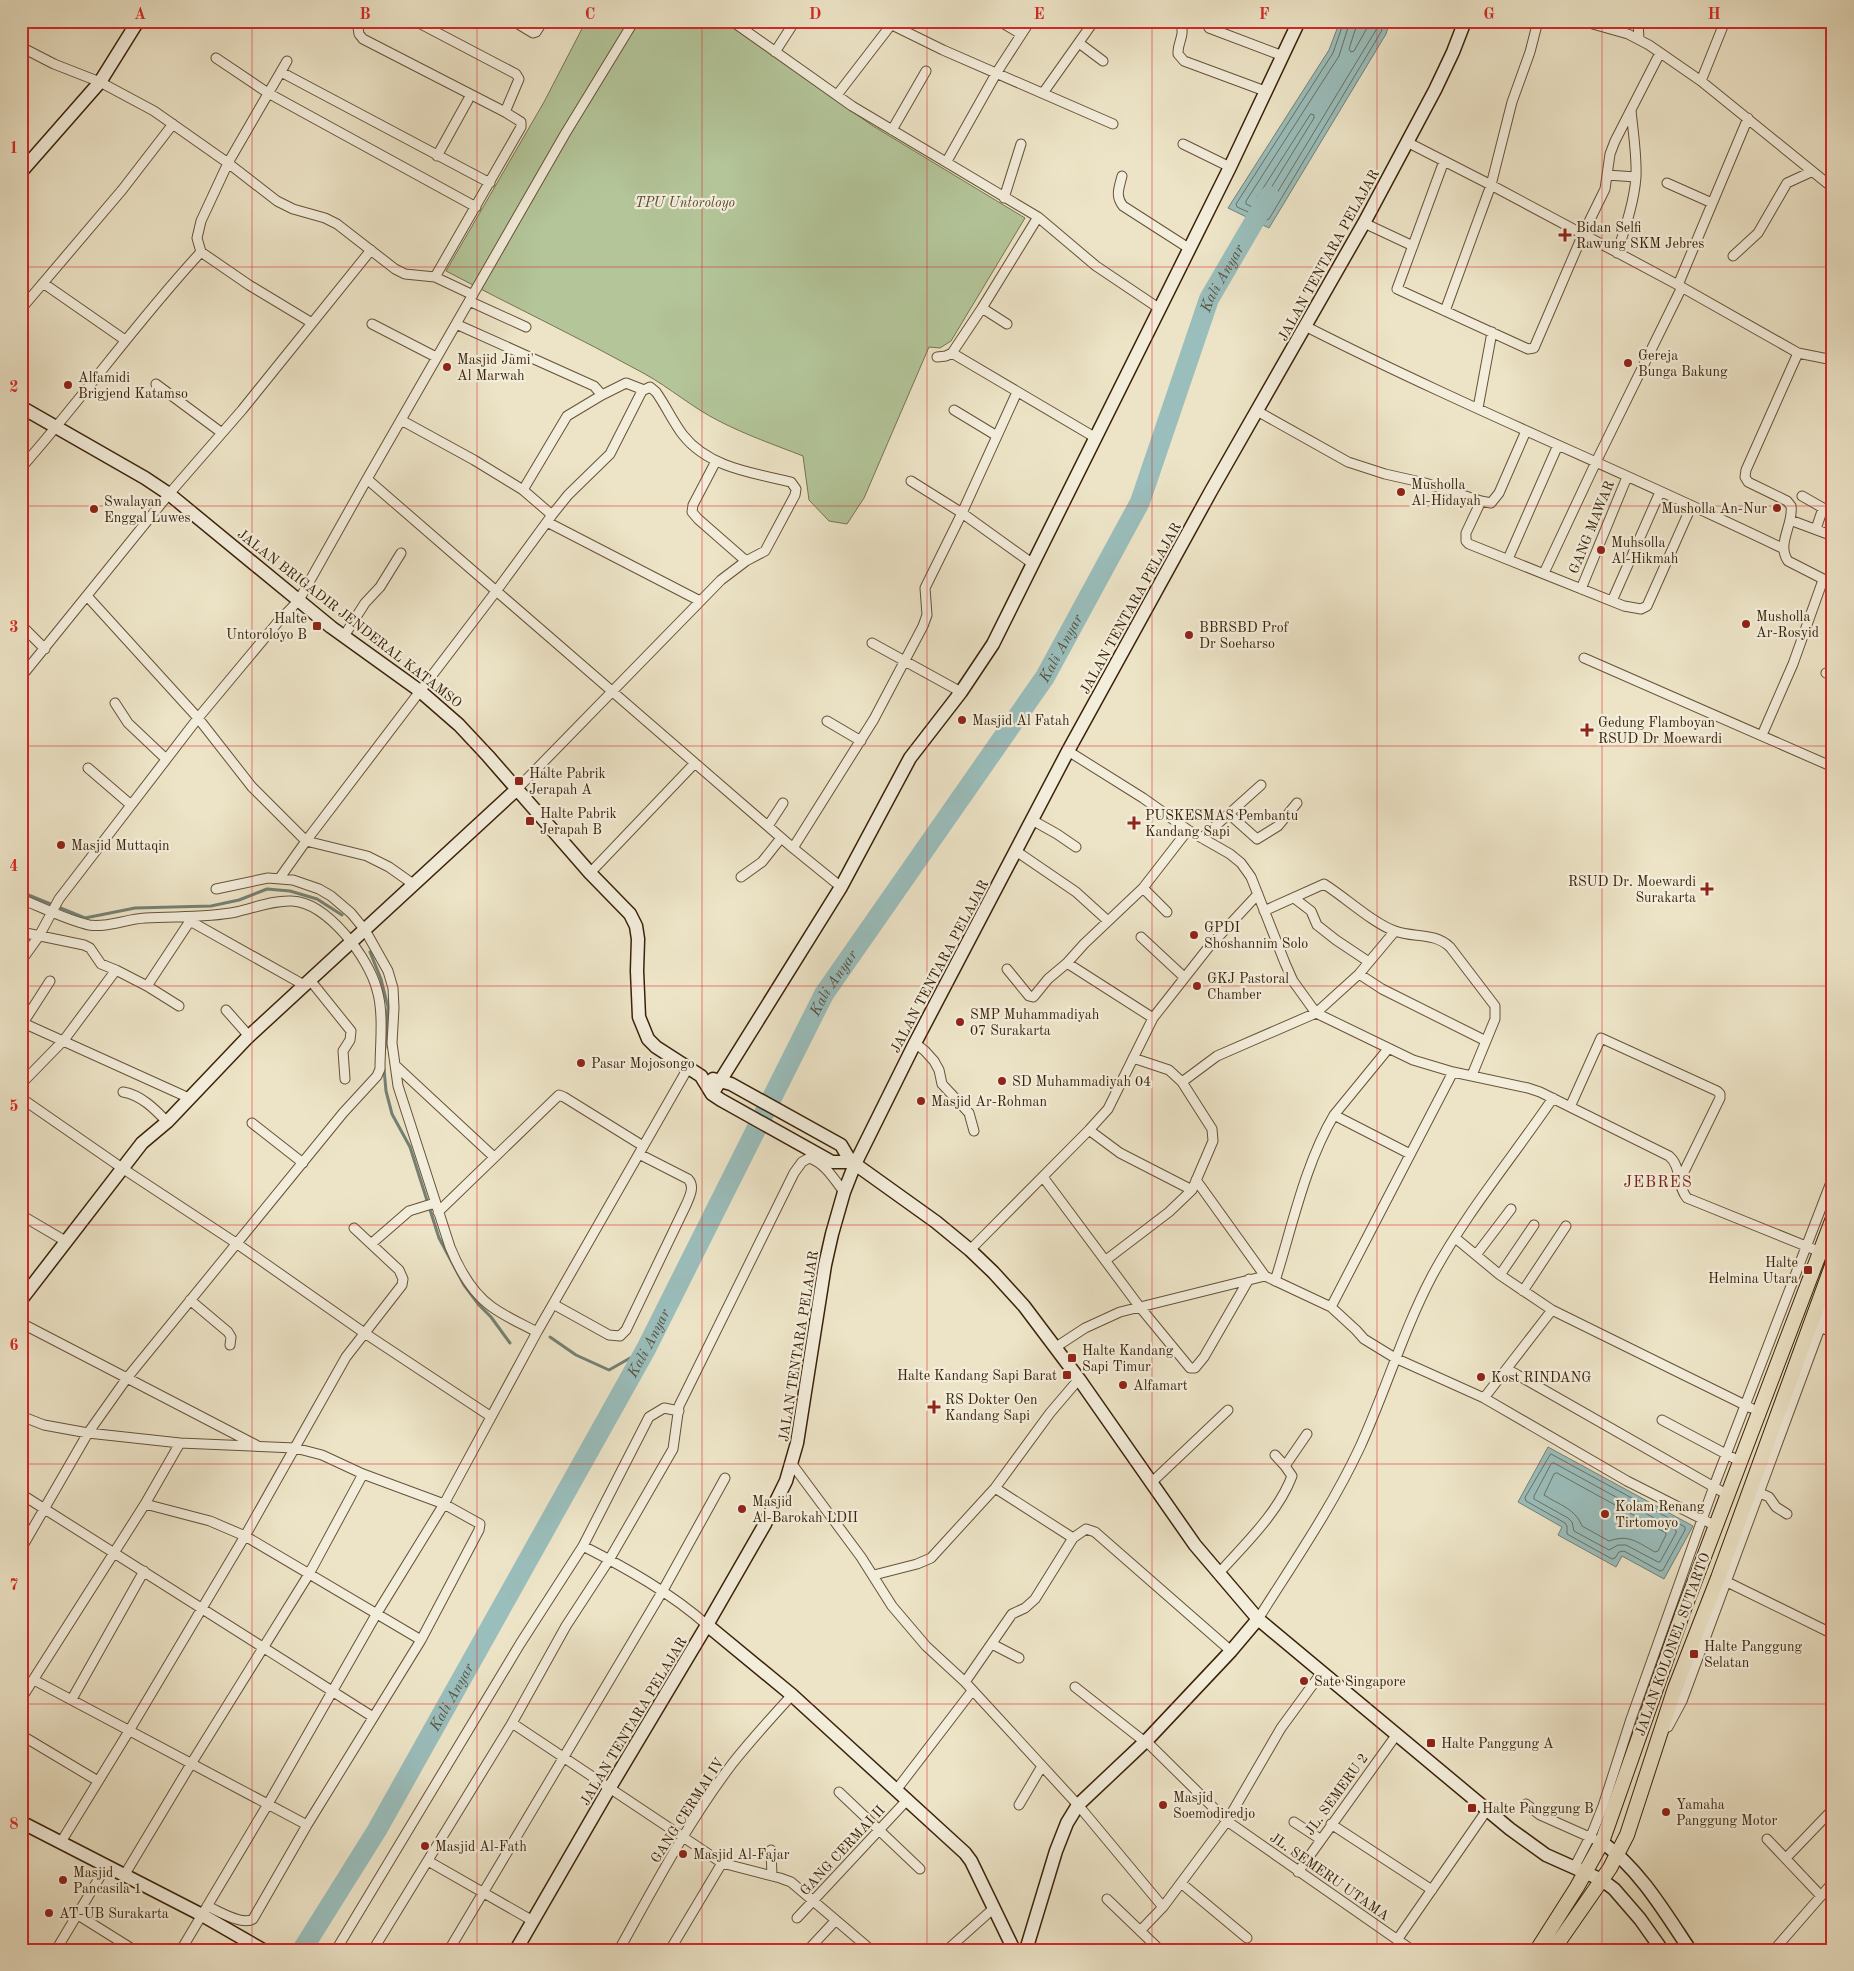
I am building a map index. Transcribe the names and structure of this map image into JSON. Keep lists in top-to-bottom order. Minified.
{"streets":{"main road":["JALAN TENTARA PELAJAR","JALAN BRIGADIR JENDERAL KATAMSO","JALAN KOLONEL SUTARTO"],"street":["GANG MAWAR","JL. SEMERU 2","GANG CERMAI IV","GANG CERMAI II","JL. SEMERU UTAMA"]},"crossings":[["JL. SEMERU 2","JL. SEMERU UTAMA"]],"districts":["JEBRES"],"water":["Kali Anyar"],"parks":["TPU Untoroloyo"],"places":{"health":["Bidan Selfi Rawung SKM Jebres","Gedung Flamboyan RSUD Dr Moewardi","PUSKESMAS Pembantu Kandang Sapi","RSUD Dr. Moewardi Surakarta","RS Dokter Oen Kandang Sapi"],"other":["Gereja Bunga Bakung","Masjid Jami' Al Marwah","Alfamidi Brigjend Katamso","Musholla Al-Hidayah","Musholla An-Nur","Swalayan Enggal Luwes","Muhsolla Al-Hikmah","Musholla Ar-Rosyid","BBRSBD Prof Dr Soeharso","Masjid Al Fatah","Masjid Muttaqin","GPDI Shoshannim Solo","GKJ Pastoral Chamber","SMP Muhammadiyah 07 Surakarta","Pasar Mojosongo","SD Muhammadiyah 04","Masjid Ar-Rohman","Kost RINDANG","Alfamart","Masjid Al-Barokah LDII","Kolam Renang Tirtomoyo","Sate Singapore","Masjid Soemodiredjo","Yamaha Panggung Motor","Masjid Al-Fath","Masjid Al-Fajar","Masjid Pancasila 1","AT-UB Surakarta"],"transit":["Halte Untoroloyo B","Halte Pabrik Jerapah A","Halte Pabrik Jerapah B","Halte Helmina Utara","Halte Kandang Sapi Timur","Halte Kandang Sapi Barat","Halte Panggung Selatan","Halte Panggung A","Halte Panggung B"]},"grid":{"columns":["A","B","C","D","E","F","G","H"],"rows":["1","2","3","4","5","6","7","8"]}}
